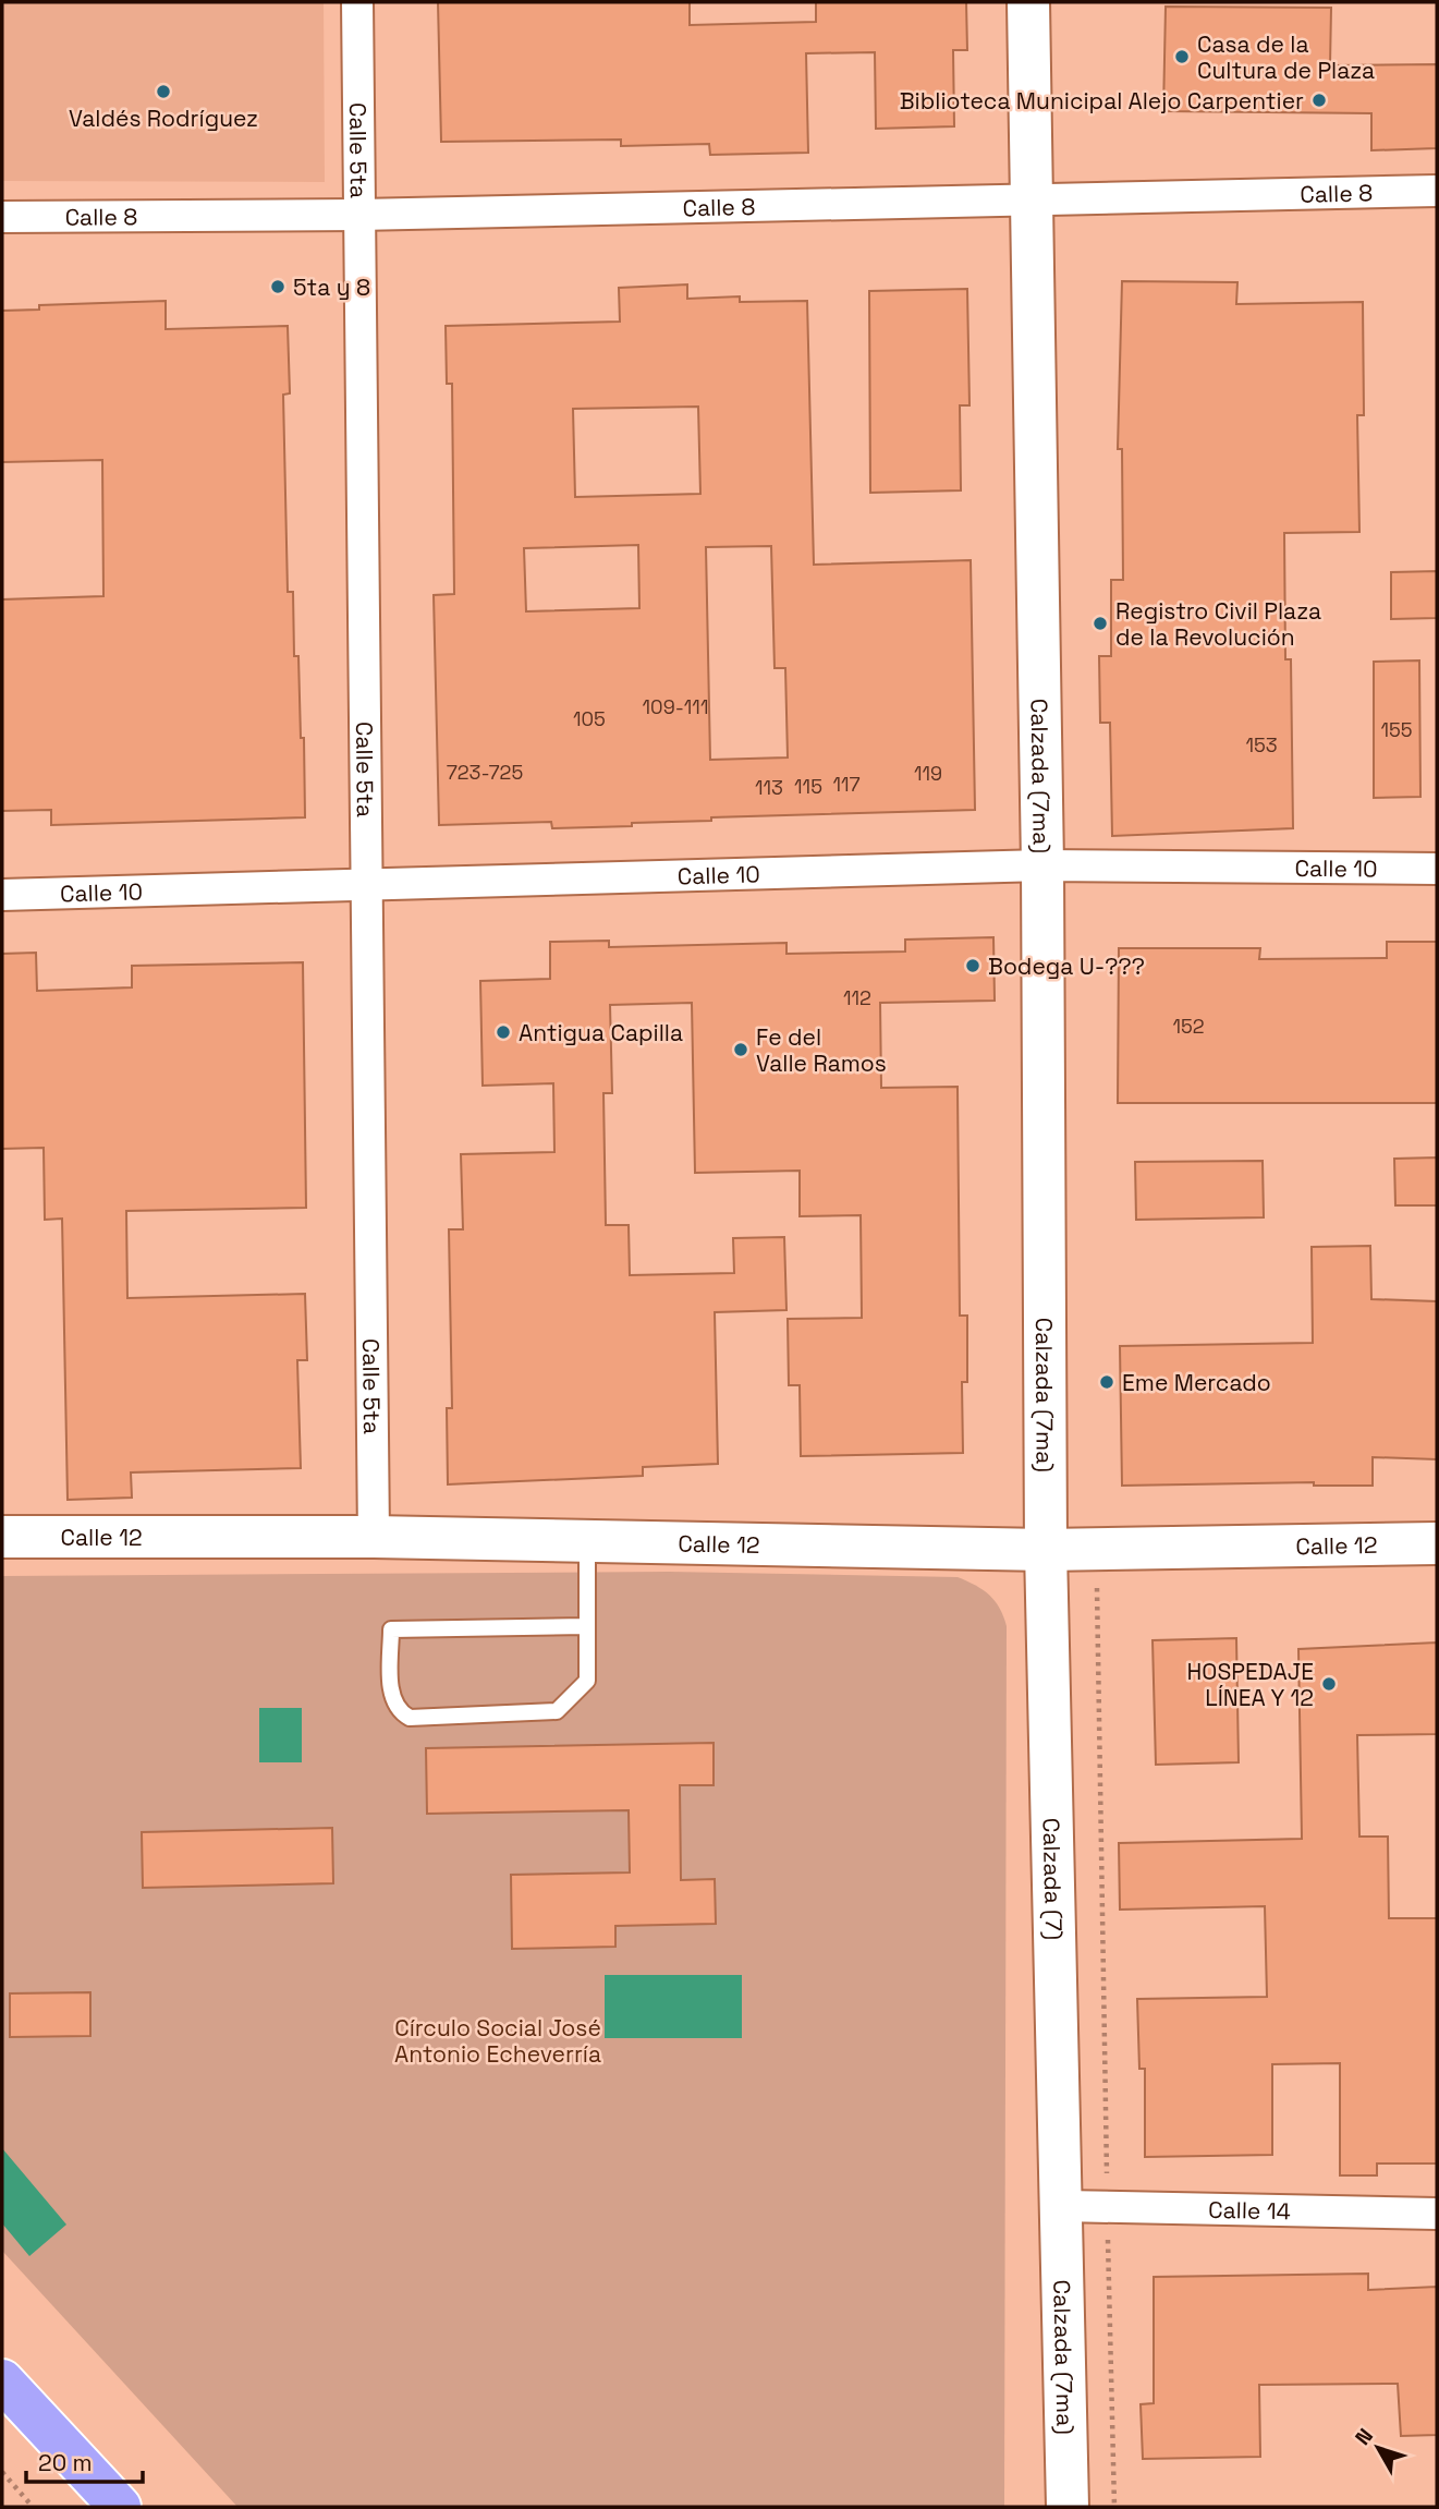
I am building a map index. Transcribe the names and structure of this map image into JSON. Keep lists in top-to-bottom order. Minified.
{"streets":{"main road":["Calzada (7ma)","Calle 12","Calzada (7)"],"street":["Calle 5ta","Calle 8","Calle 10","Calle 14"]},"crossings":[["Calle 5ta","Calle 8"],["Calle 5ta","Calle 10"],["Calle 5ta","Calle 12"],["Calle 8","Calzada (7ma)"],["Calzada (7ma)","Calle 10"],["Calzada (7ma)","Calle 12"],["Calzada (7ma)","Calzada (7)"],["Calzada (7ma)","Calle 14"],["Calle 12","Calzada (7)"],["Calzada (7)","Calle 14"]],"parks":["Círculo Social José Antonio Echeverría"],"places":["Casa de la Cultura de Plaza","Valdés Rodríguez","Biblioteca Municipal Alejo Carpentier","5ta y 8","Registro Civil Plaza de la Revolución","Bodega U-???","Antigua Capilla","Fe del Valle Ramos","Eme Mercado","HOSPEDAJE LÍNEA Y 12"],"house_numbers":["109-111","105","155","153","723-725","119","117","115","113","112","152"],"scale_bar":"20 m","north":"top left"}
